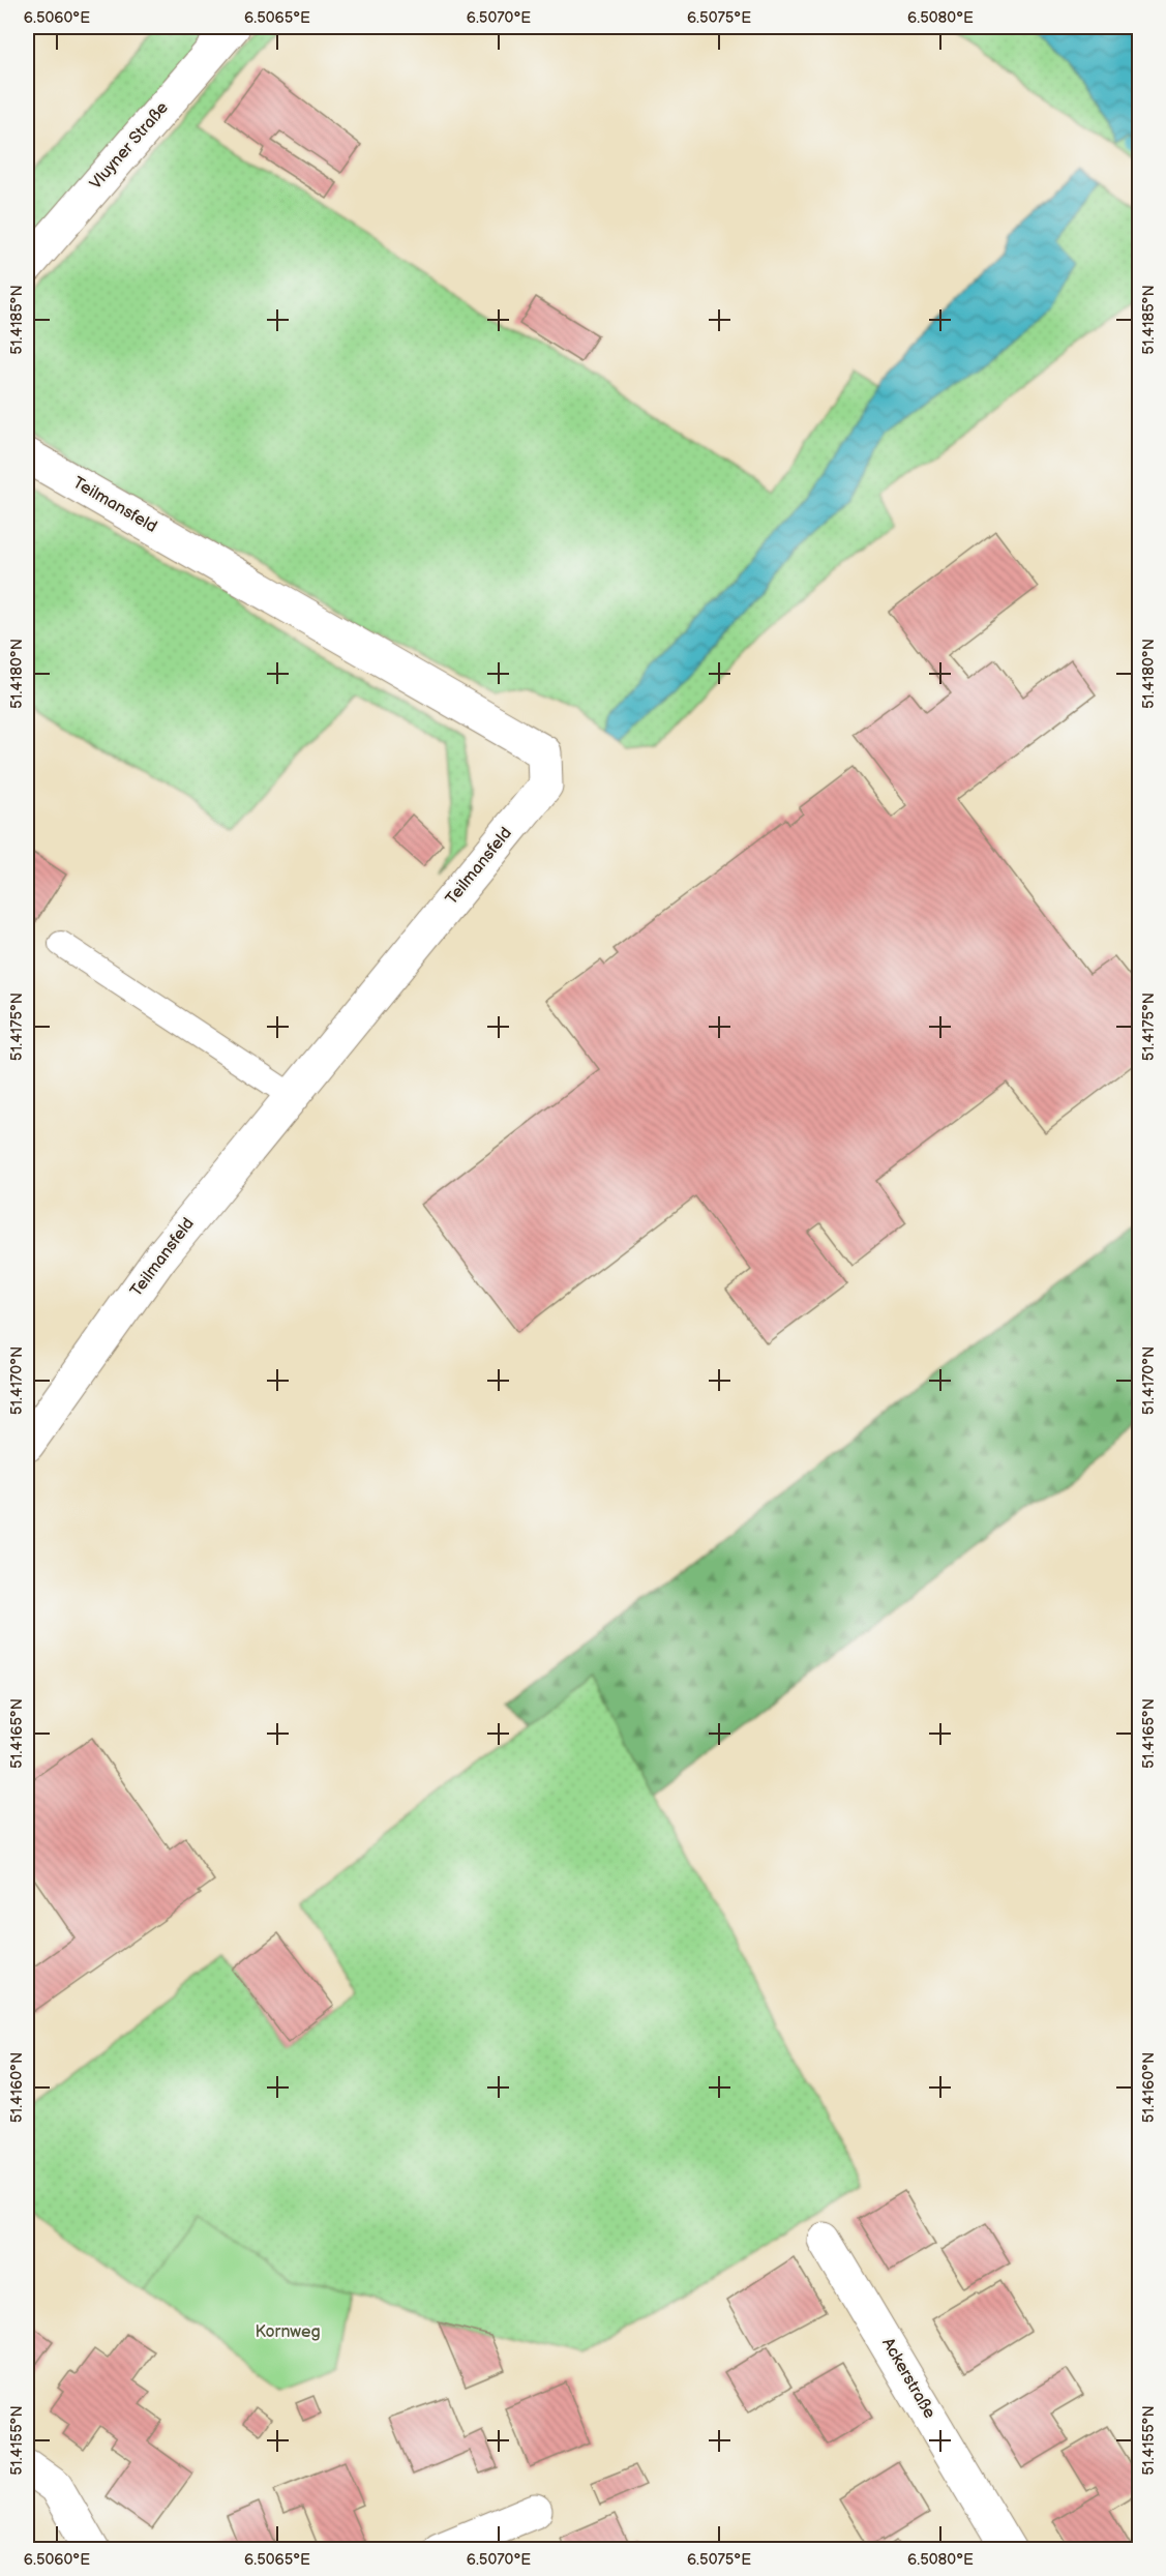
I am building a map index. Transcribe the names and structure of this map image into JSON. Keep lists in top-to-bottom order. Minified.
{"streets":{"street":["Vluyner Straße","Teilmansfeld","Ackerstraße"]},"parks":["Kornweg"],"coordinates":["6.5060°E","6.5065°E","6.5070°E","6.5075°E","6.5080°E","51.4185°N","51.4180°N","51.4175°N","51.4170°N","51.4165°N","51.4160°N","51.4155°N"]}
